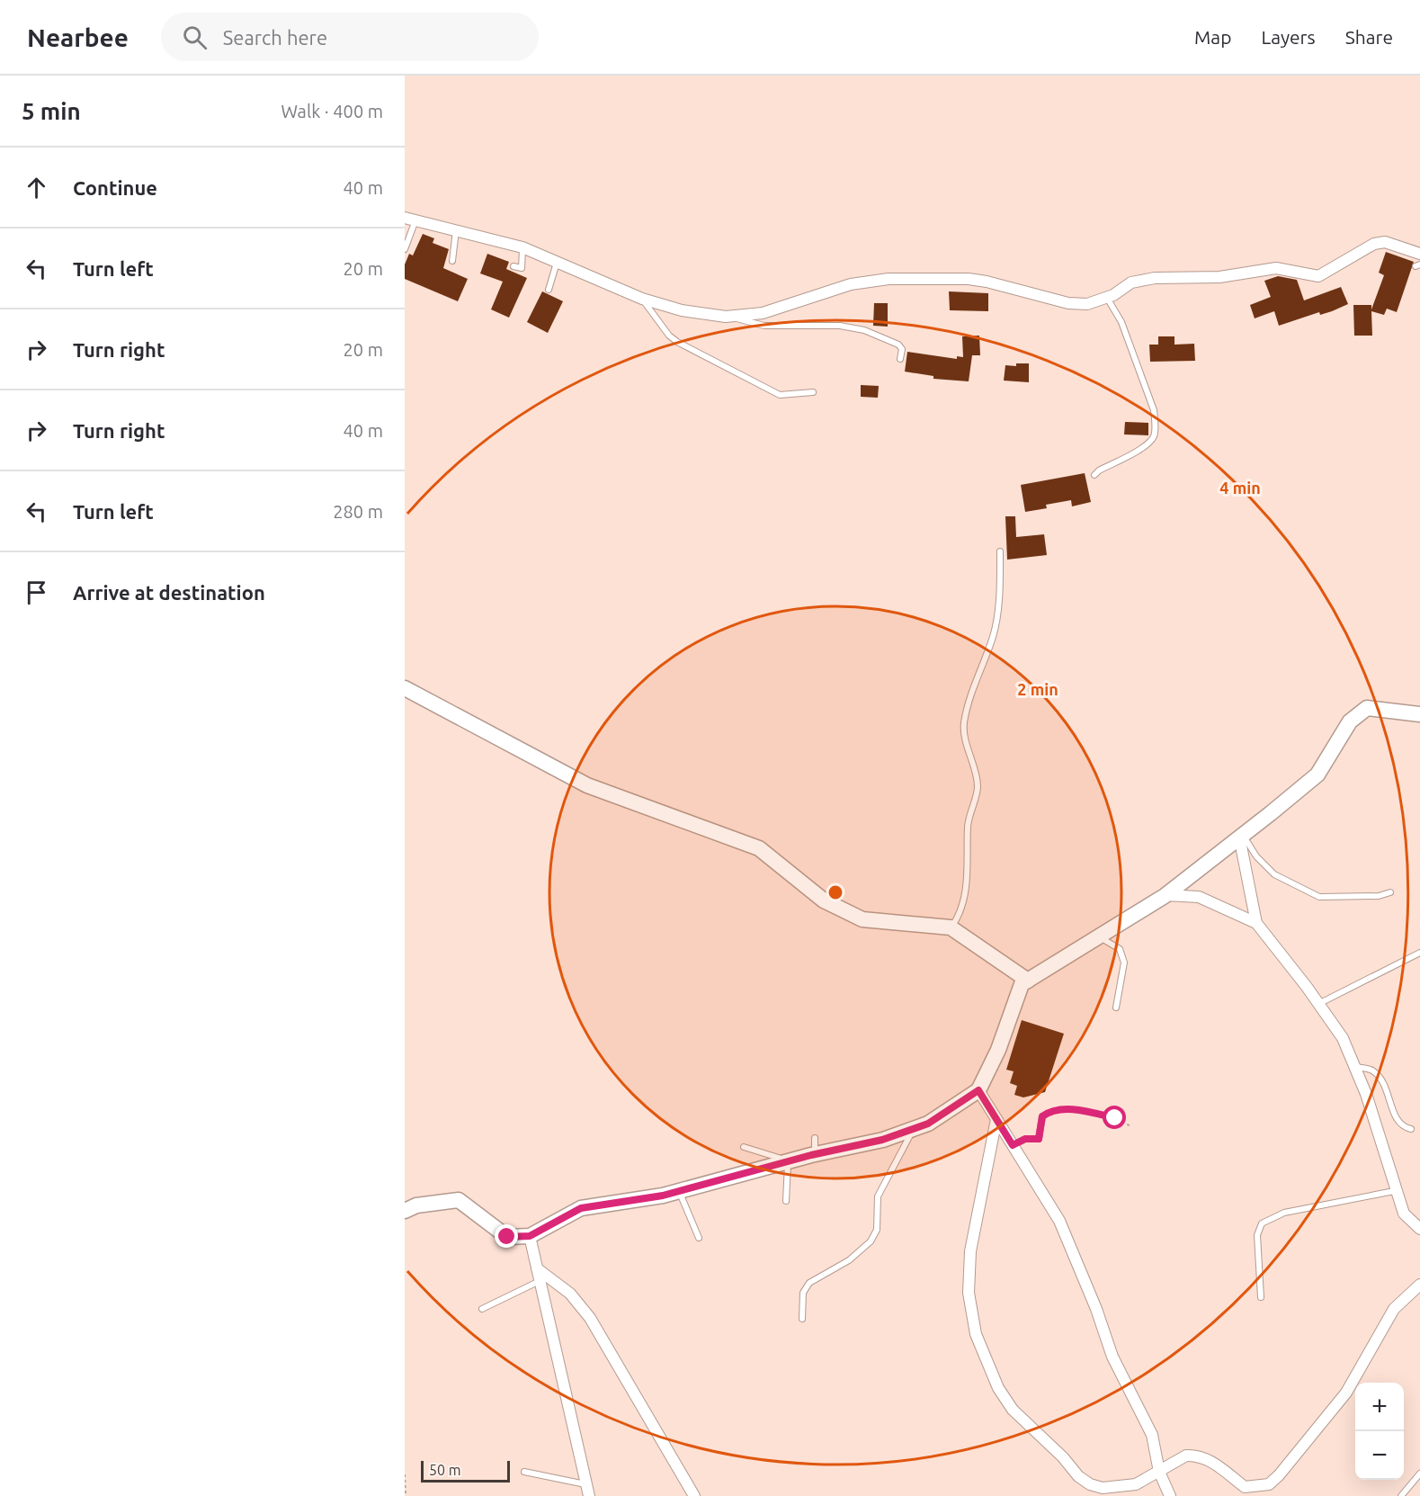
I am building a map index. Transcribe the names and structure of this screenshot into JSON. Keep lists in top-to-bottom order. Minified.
{"scale_bar":"50 m","page":{"header":"Nearbee","search":"Search here","nav":["Map","Layers","Share"],"heading":["5 min","Walk · 400 m"],"list":[["Continue","40 m"],["Turn left","20 m"],["Turn right","20 m"],["Turn right","40 m"],["Turn left","280 m"],"Arrive at destination"],"map_buttons":["+","−"],"scale":"50 m"},"rings":["4 min","2 min"]}
